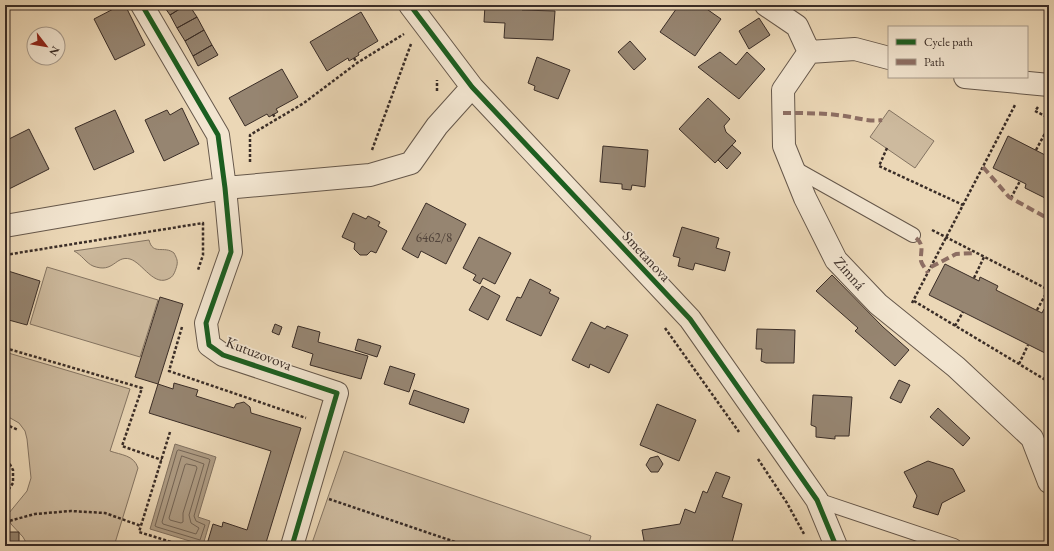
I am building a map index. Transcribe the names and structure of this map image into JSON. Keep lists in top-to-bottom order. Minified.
{"streets":{"street":["Smetanova","Zimná","Kutuzovova"]},"house_numbers":["6462/8"],"legend":["Cycle path","Path"],"north":"bottom right"}
